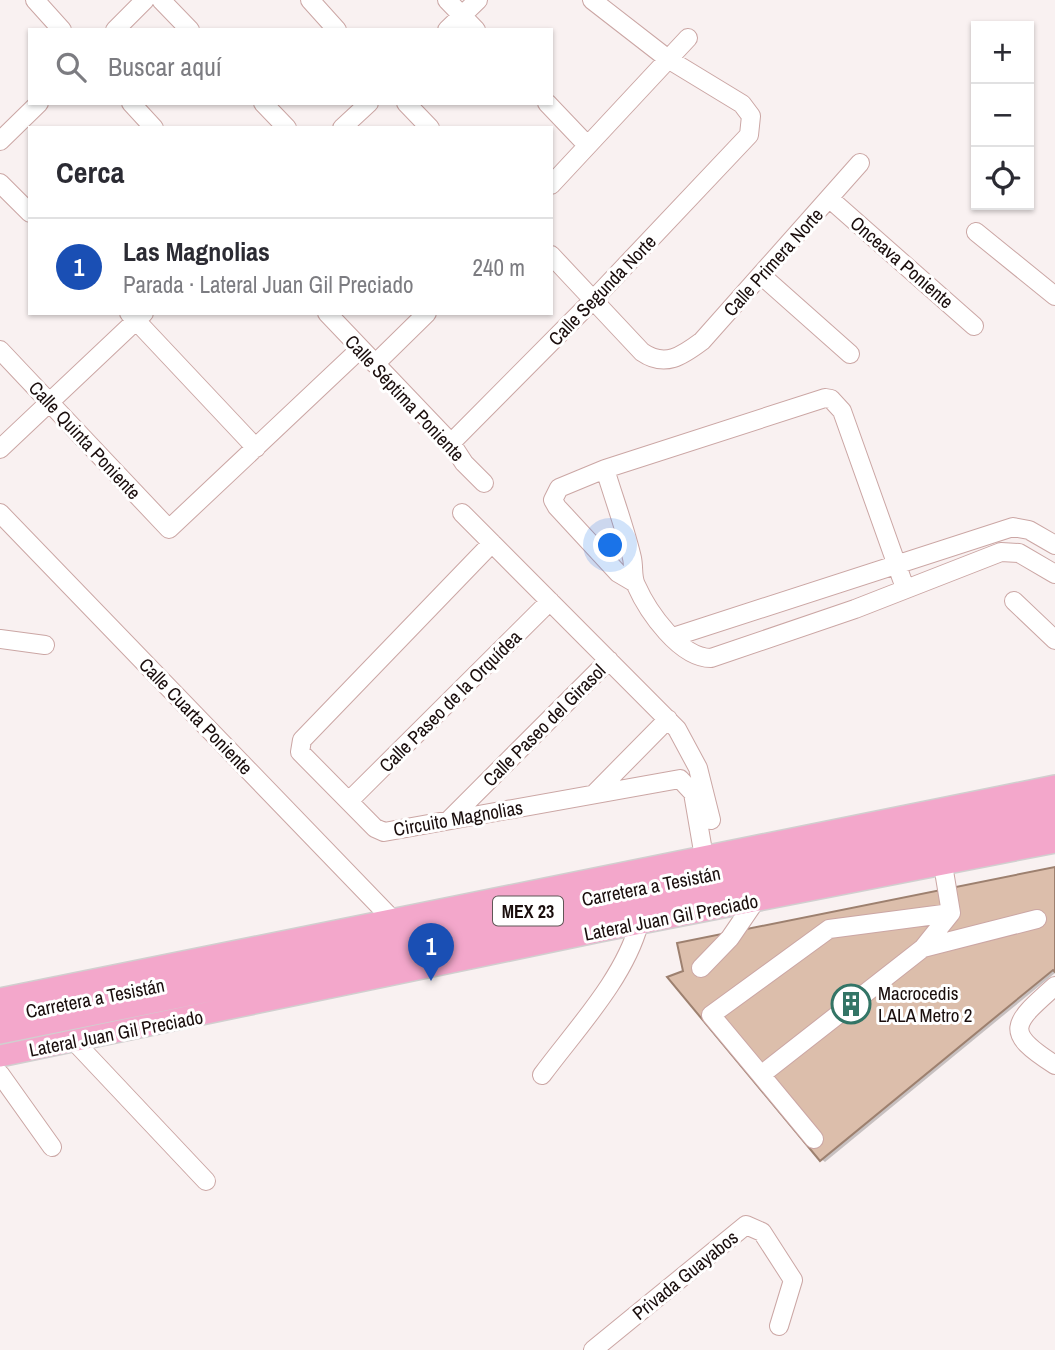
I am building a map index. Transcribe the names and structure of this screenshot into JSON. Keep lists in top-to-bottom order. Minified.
{"streets":{"main road":["Carretera a Tesistán","MEX 23","Lateral Juan Gil Preciado"],"street":["Calle Primera Norte","Onceava Poniente","Calle Segunda Norte","Calle Séptima Poniente","Calle Quinta Poniente","Calle Paseo de la Orquídea","Calle Cuarta Poniente","Calle Paseo del Girasol","Circuito Magnolias","Privada Guayabos"]},"crossings":[["Calle Primera Norte","Onceava Poniente"],["Calle Primera Norte","Calle Segunda Norte"],["Calle Segunda Norte","Calle Séptima Poniente"],["Calle Paseo de la Orquídea","Circuito Magnolias"],["Calle Paseo del Girasol","Circuito Magnolias"]],"places":{"building":["Macrocedis LALA Metro 2"]},"page":{"map_buttons":["+","−"],"search":"Buscar aquí","heading":"Cerca","list":[{"mark":"1","name":"Las Magnolias","note":"Parada · Lateral Juan Gil Preciado","value":"240 m"}],"pins":"1"}}
